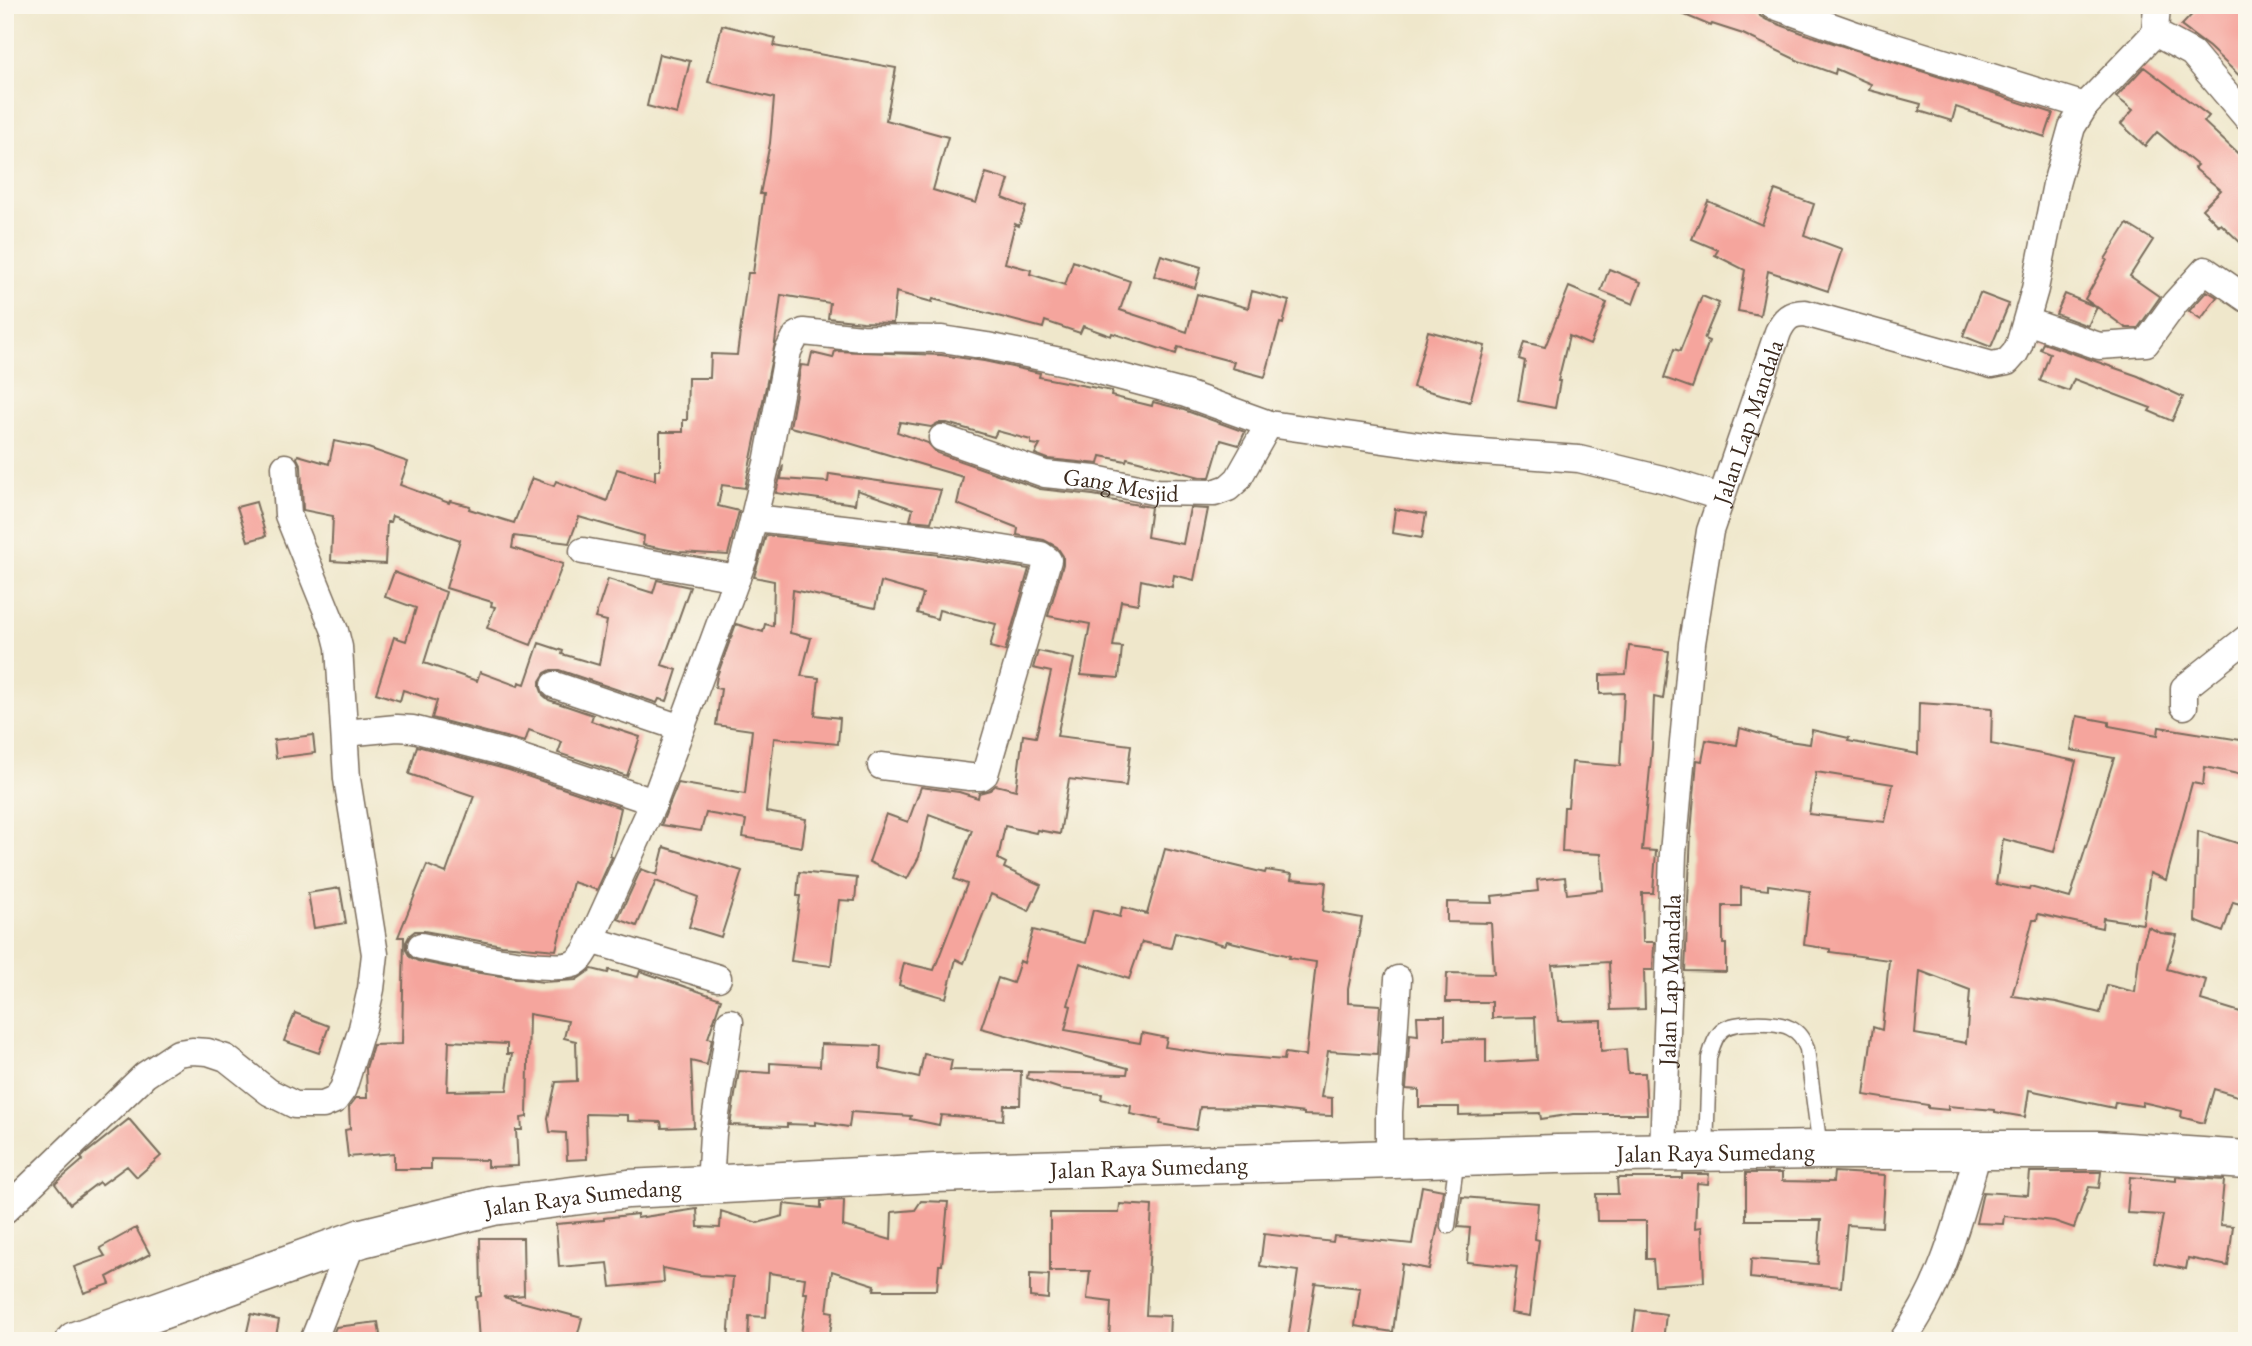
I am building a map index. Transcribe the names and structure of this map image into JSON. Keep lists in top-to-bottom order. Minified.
{"streets":{"highway":["Jalan Raya Sumedang"],"street":["Jalan Lap Mandala","Gang Mesjid"]},"crossings":[["Jalan Lap Mandala","Jalan Raya Sumedang"]]}
